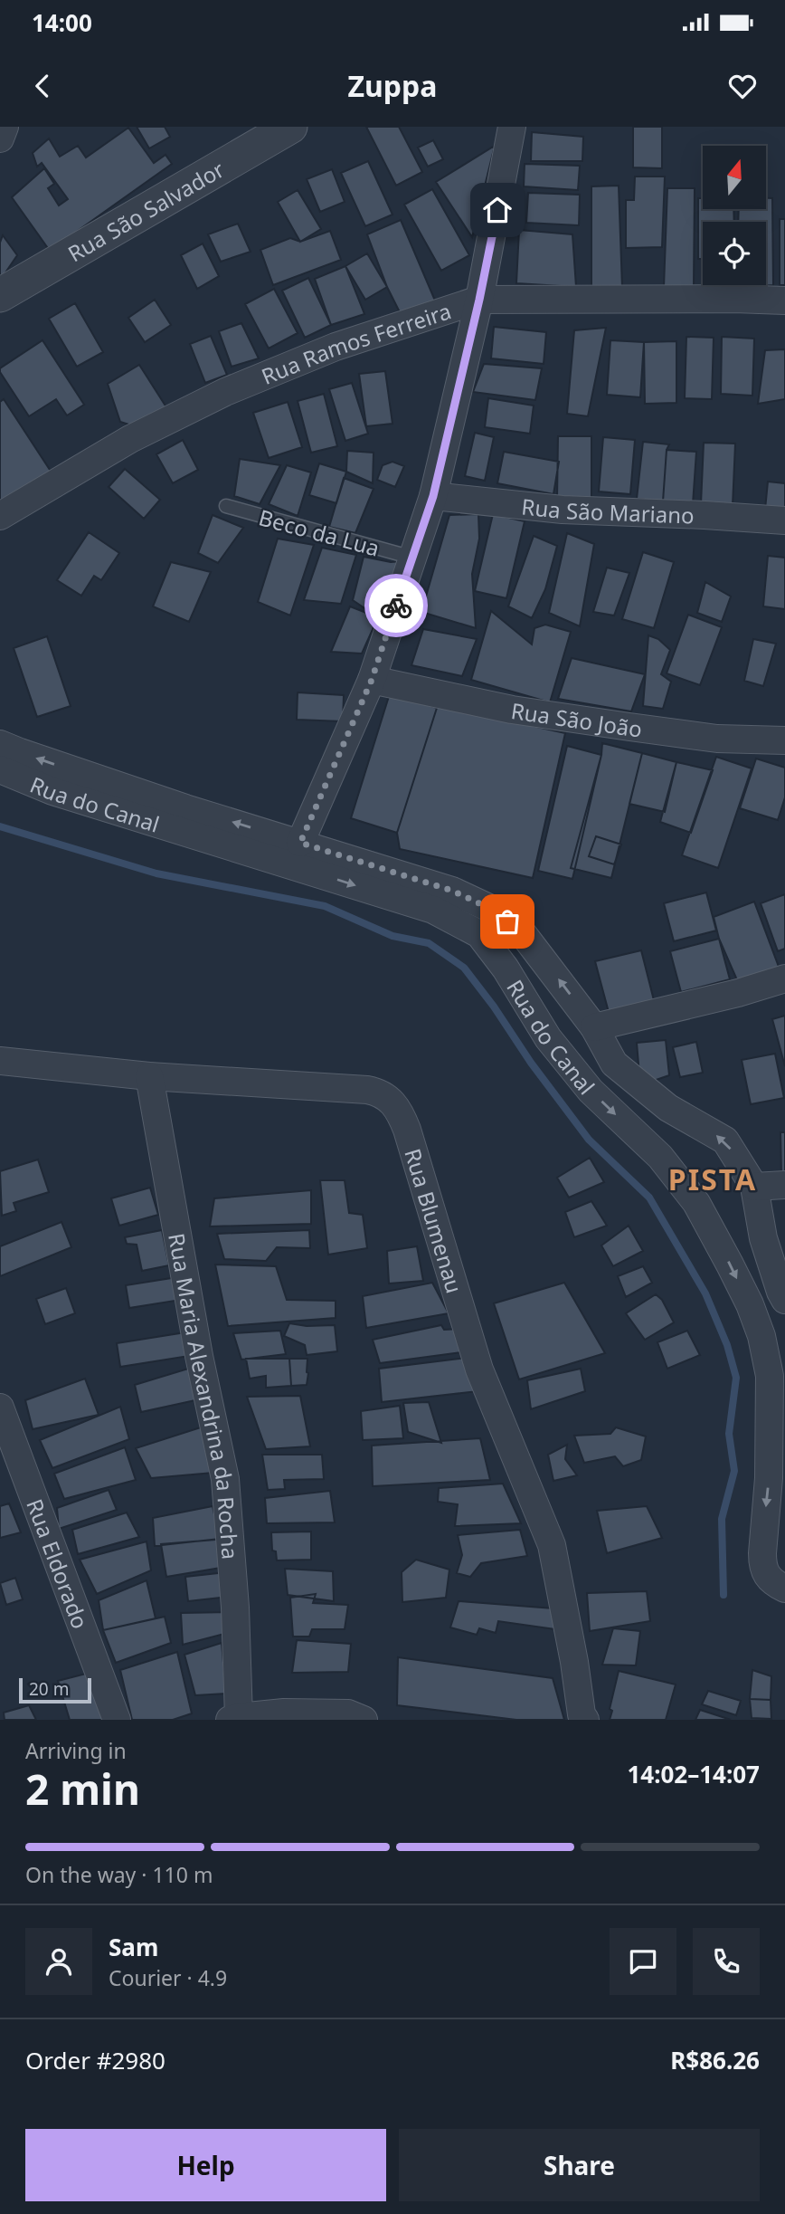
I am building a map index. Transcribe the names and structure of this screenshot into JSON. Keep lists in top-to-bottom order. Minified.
{"streets":{"street":["Rua São Salvador","Rua Ramos Ferreira","Rua São Mariano","Rua São João","Rua do Canal","Rua Blumenau","Rua Maria Alexandrina da Rocha","Rua Eldorado"],"lane":["Beco da Lua"]},"crossings":[["Rua Blumenau","Rua Maria Alexandrina da Rocha"]],"districts":["PISTA"],"scale_bar":"20 m","north":"top","page":{"status":"14:00","header":"Zuppa","scale":"20 m","heading":["2 min","Arriving in","14:02–14:07"],"panel":["Sam","Courier · 4.9","Order #2980","R$86.26"],"bar":"On the way · 110 m","buttons":["Help","Share"]}}
